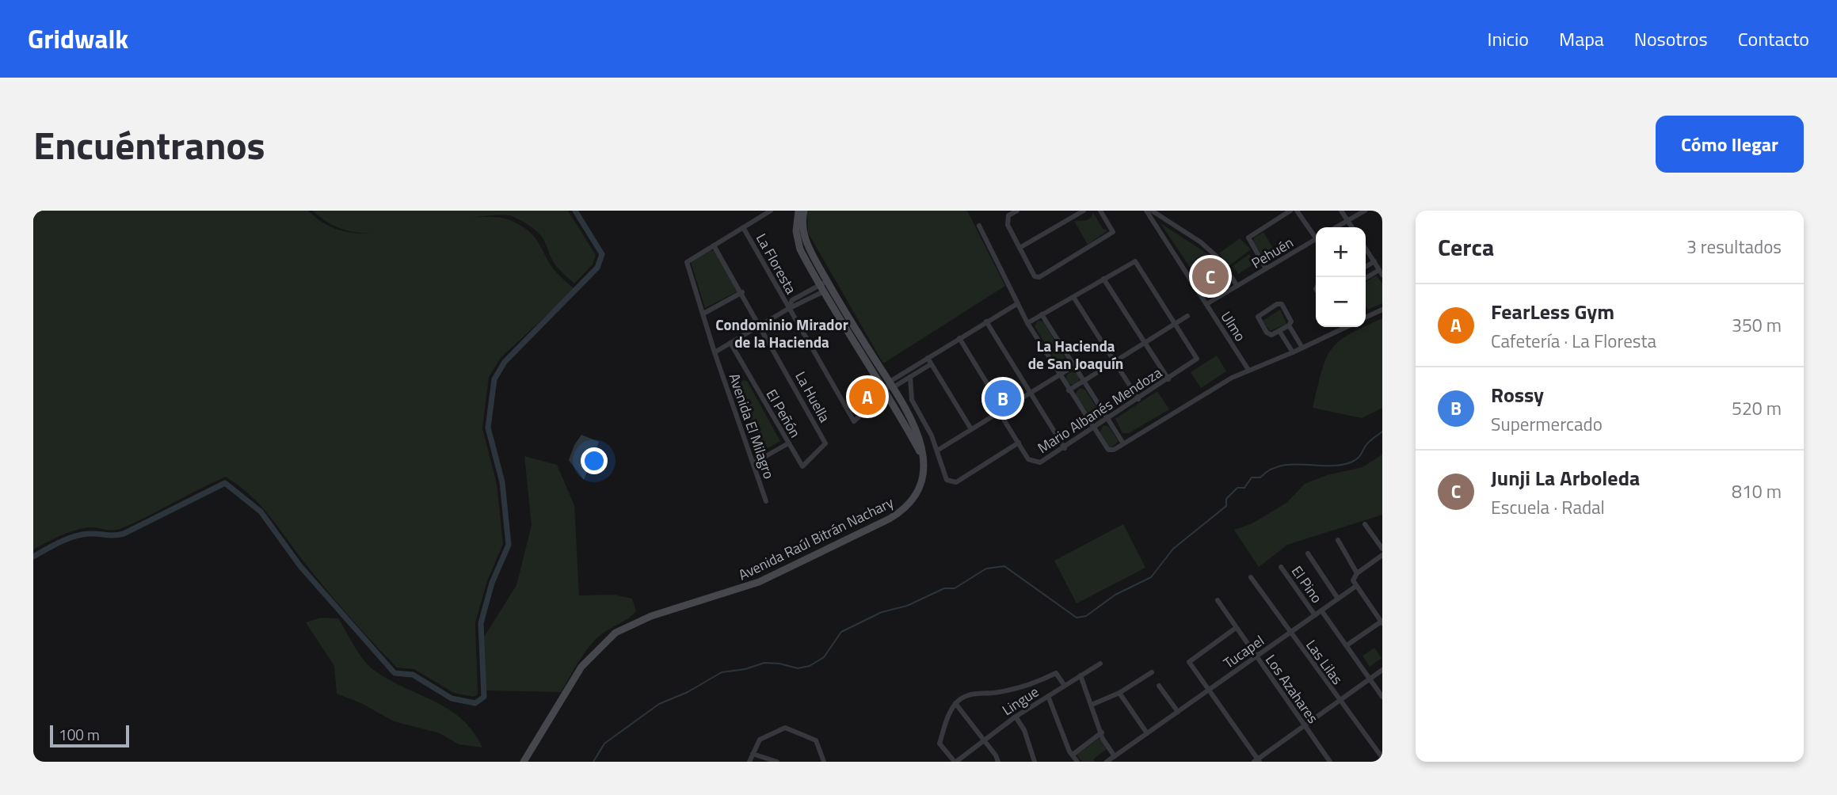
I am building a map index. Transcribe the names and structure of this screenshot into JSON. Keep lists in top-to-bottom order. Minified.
{"streets":{"main road":["Avenida Raúl Bitrán Nachary"],"street":["Pehuén","La Floresta","Ulmo","La Huella","Mario Albanés Mendoza","El Peñón","Avenida El Milagro","El Pino","Tucapel","Las Lilas","Los Azahares","Lingue"]},"crossings":[["Pehuén","Ulmo"],["La Floresta","Avenida Raúl Bitrán Nachary"],["La Huella","El Peñón"],["La Huella","Avenida El Milagro"],["El Pino","Tucapel"],["Tucapel","Las Lilas"],["Tucapel","Los Azahares"]],"districts":["Condominio Mirador de la Hacienda","La Hacienda de San Joaquín"],"scale_bar":"100 m","page":{"header":"Gridwalk","nav":["Inicio","Mapa","Nosotros","Contacto"],"title":"Encuéntranos","buttons":"Cómo llegar","heading":["Cerca","3 resultados"],"map_buttons":["+","−"],"pins":["C","A","B"],"list":[{"mark":"A","name":"FearLess Gym","note":"Cafetería · La Floresta","value":"350 m"},{"mark":"B","name":"Rossy","note":"Supermercado","value":"520 m"},{"mark":"C","name":"Junji La Arboleda","note":"Escuela · Radal","value":"810 m"}],"scale":"100 m"}}
